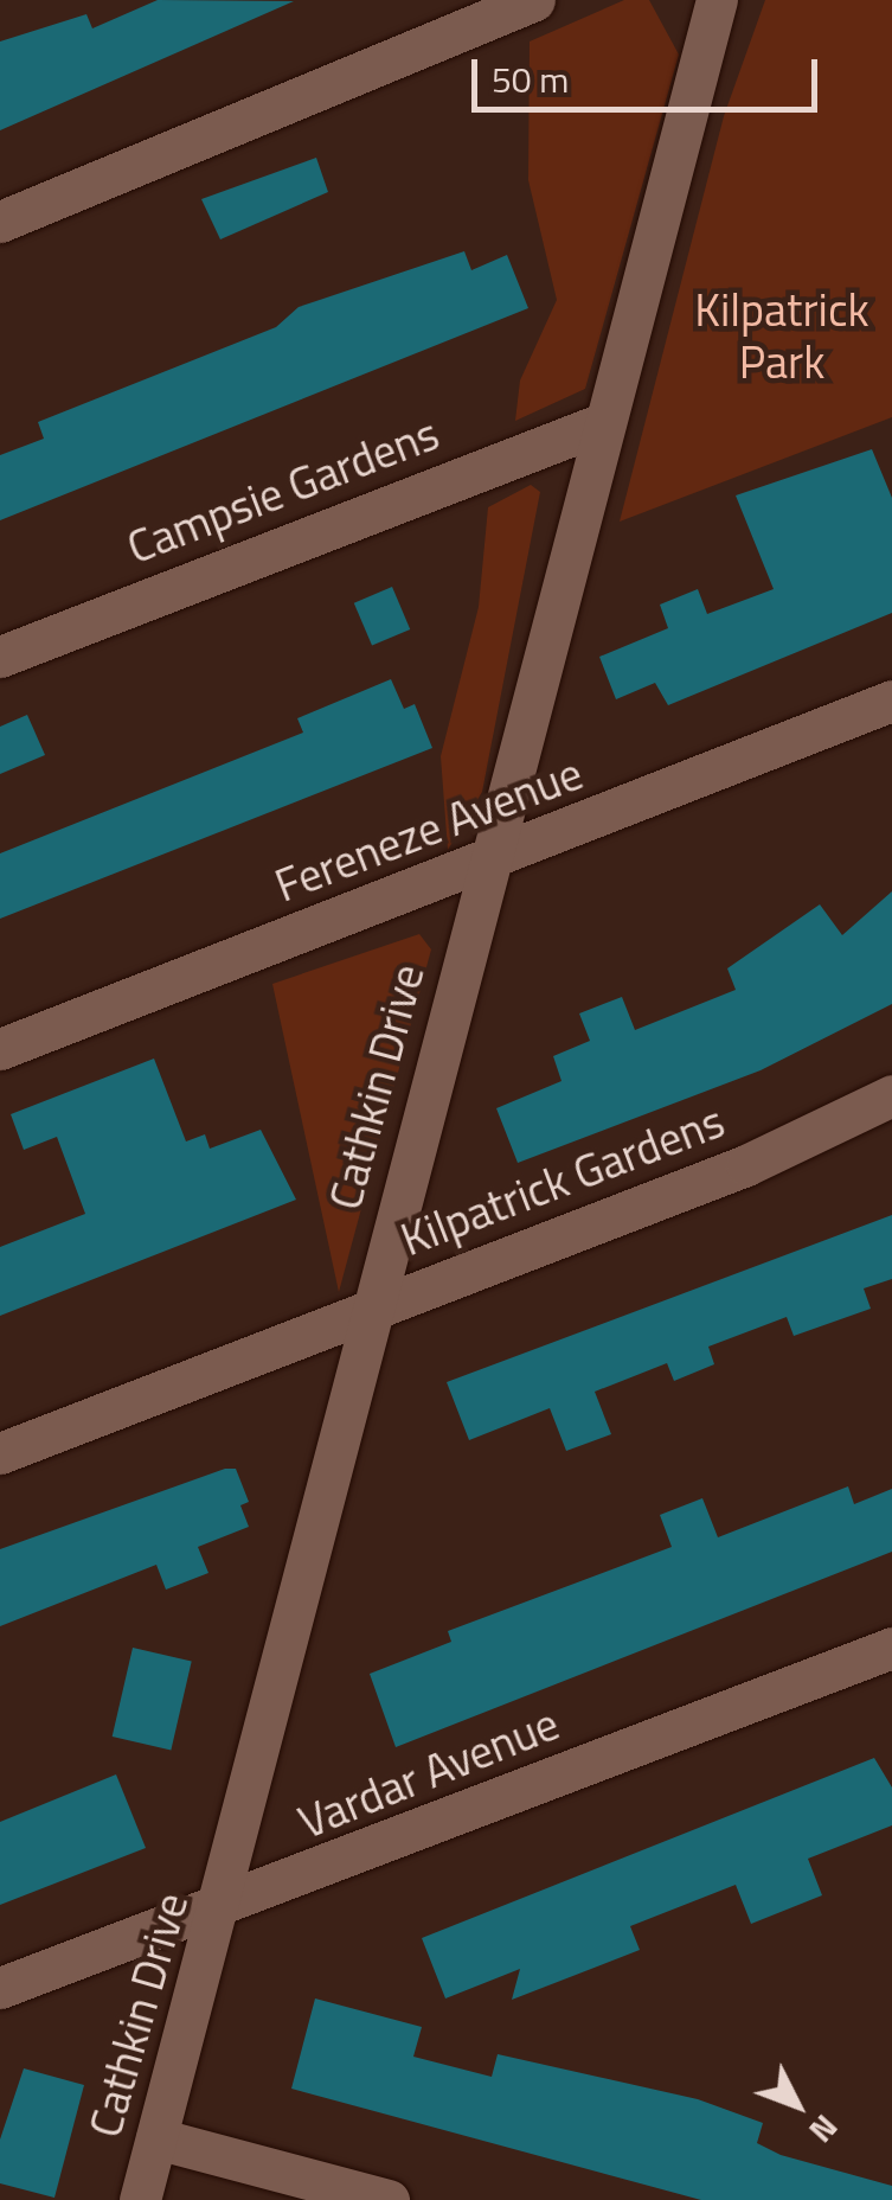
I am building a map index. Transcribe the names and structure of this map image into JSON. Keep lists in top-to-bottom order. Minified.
{"streets":{"street":["Campsie Gardens","Fereneze Avenue","Cathkin Drive","Kilpatrick Gardens","Vardar Avenue"]},"crossings":[["Campsie Gardens","Cathkin Drive"],["Fereneze Avenue","Cathkin Drive"],["Cathkin Drive","Kilpatrick Gardens"],["Cathkin Drive","Vardar Avenue"]],"parks":["Kilpatrick Park"],"scale_bar":"50 m","north":"bottom right"}
